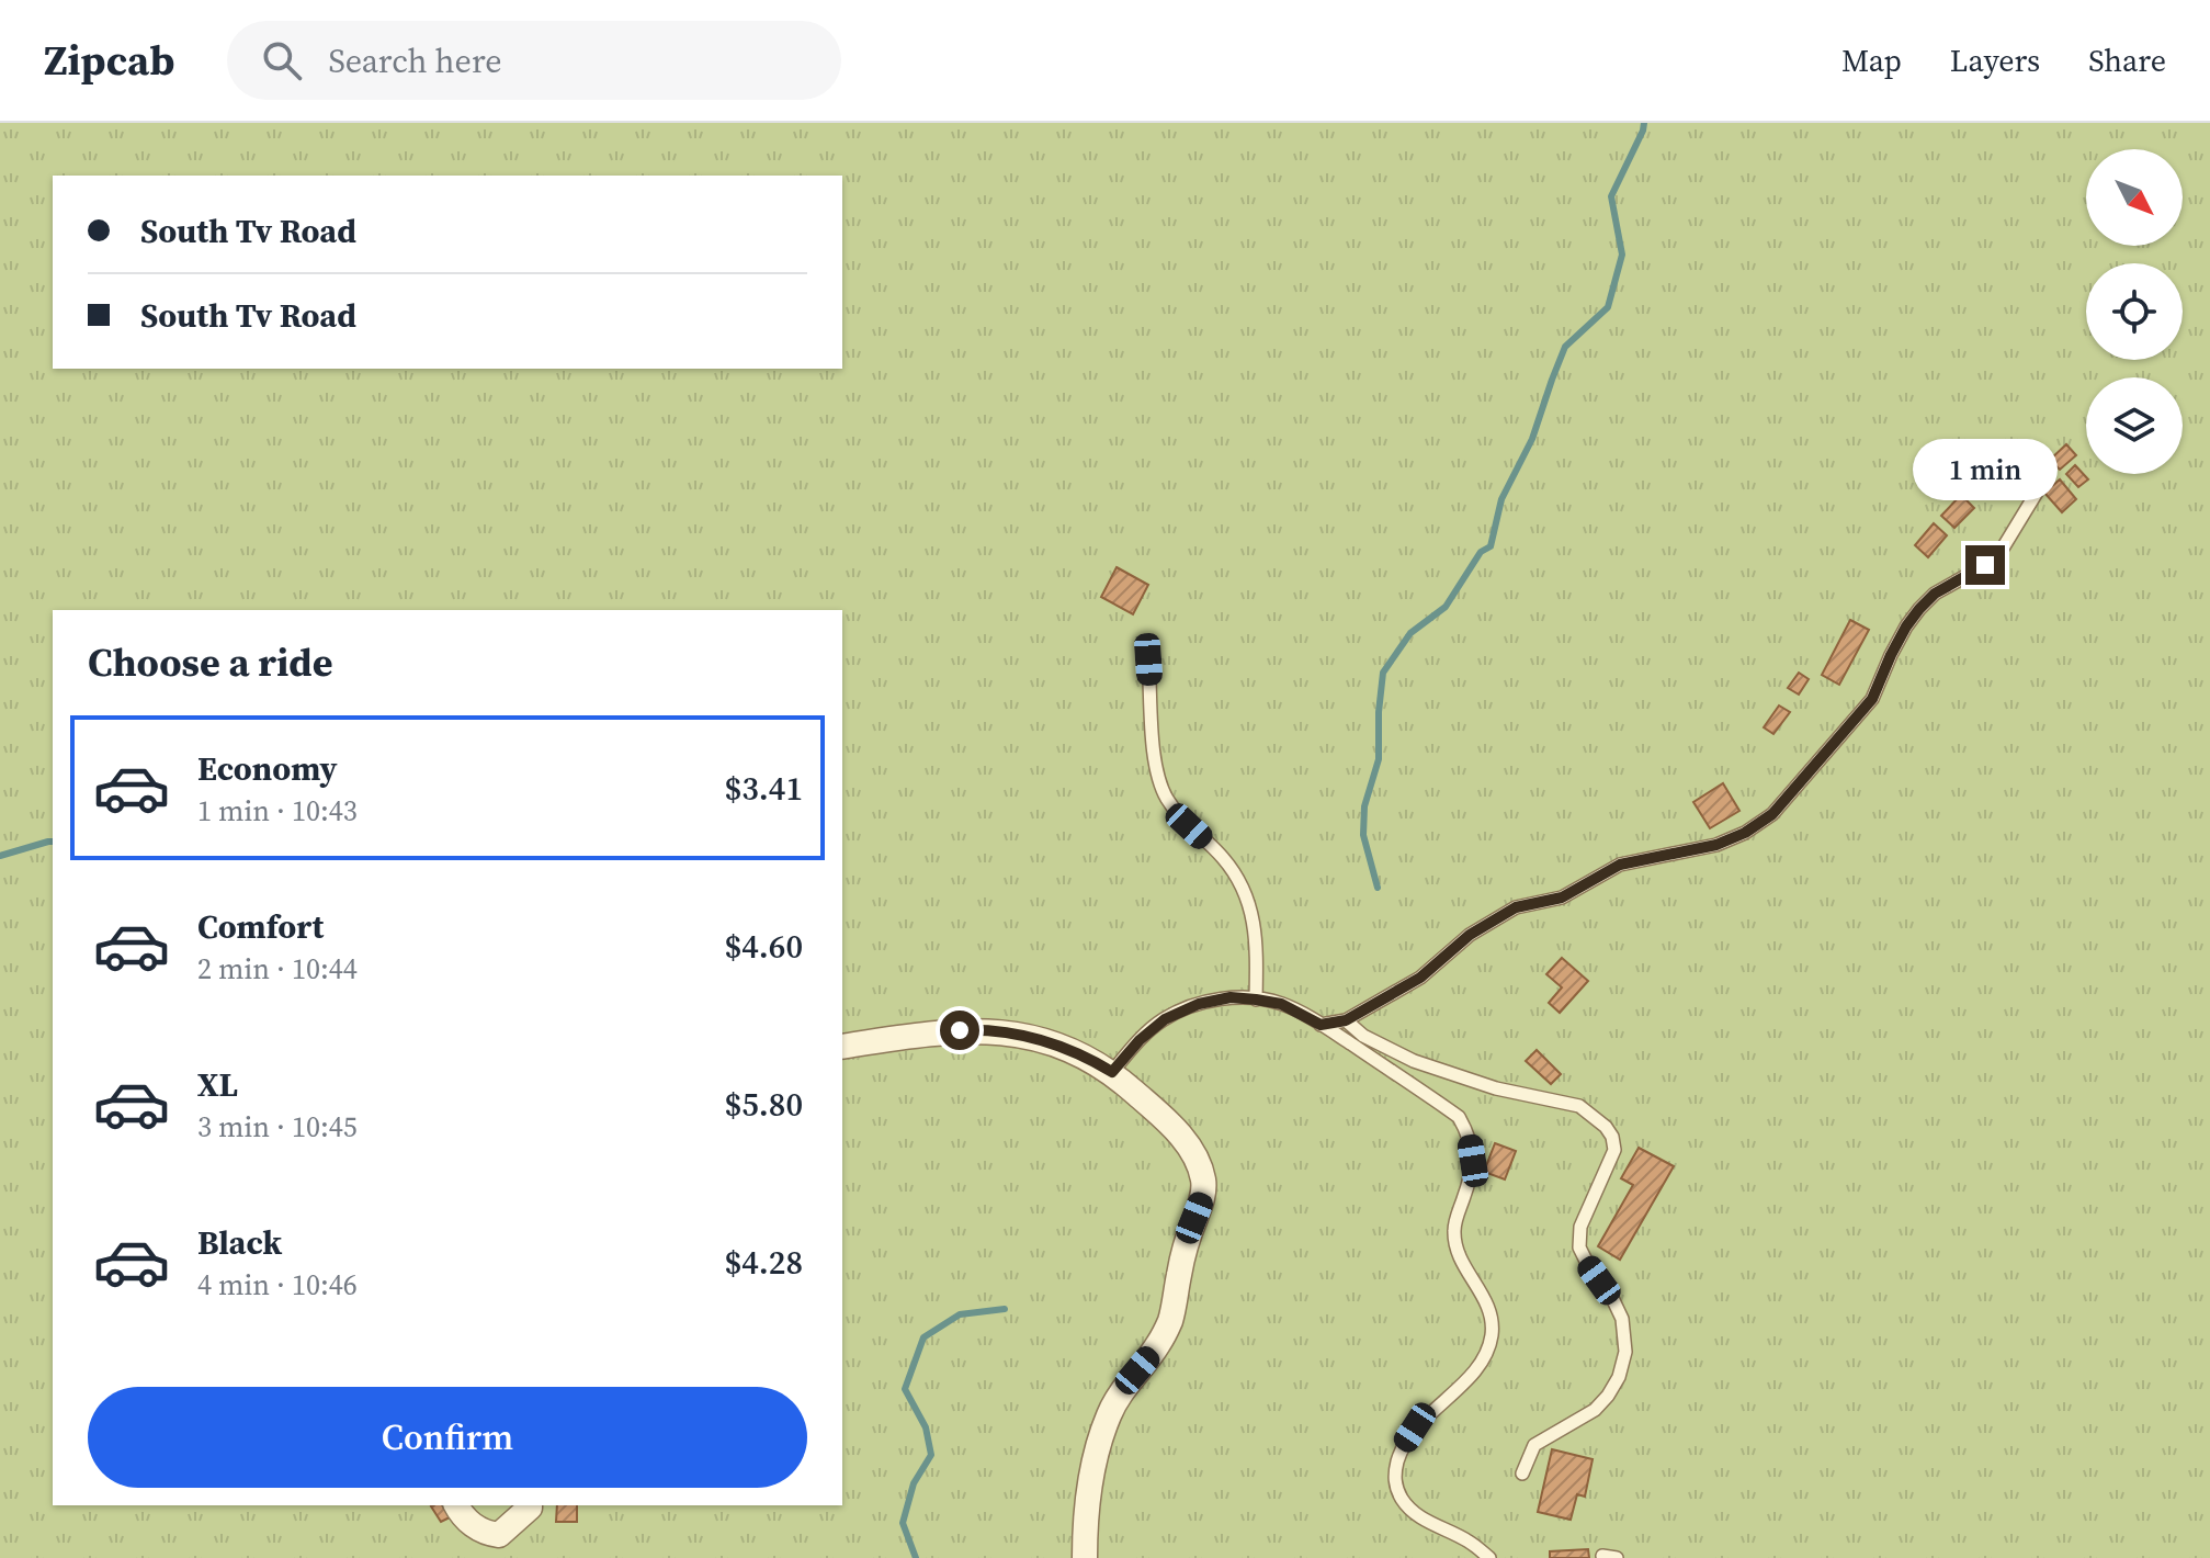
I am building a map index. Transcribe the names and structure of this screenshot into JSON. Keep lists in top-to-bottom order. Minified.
{"north":"bottom right","page":{"header":"Zipcab","search":"Search here","nav":["Map","Layers","Share"],"banner":["South Tv Road","South Tv Road"],"bubble":"1 min","heading":"Choose a ride","list":[{"name":"Economy","note":"1 min · 10:43","value":"$3.41"},{"name":"Comfort","note":"2 min · 10:44","value":"$4.60"},{"name":"XL","note":"3 min · 10:45","value":"$5.80"},{"name":"Black","note":"4 min · 10:46","value":"$4.28"}],"buttons":"Confirm"}}
